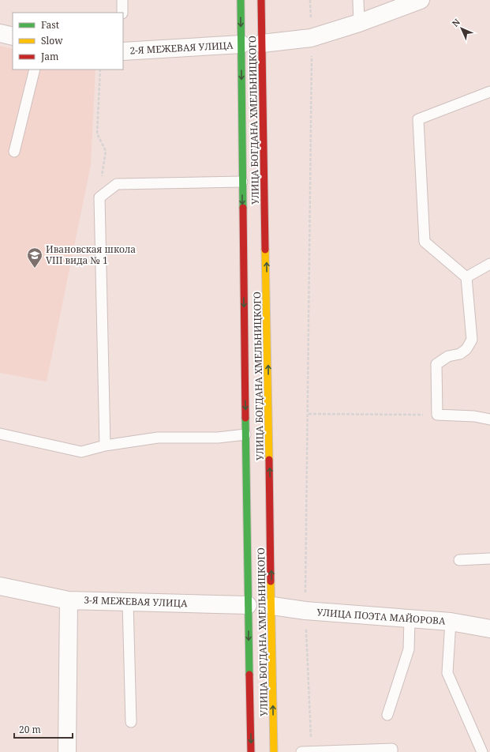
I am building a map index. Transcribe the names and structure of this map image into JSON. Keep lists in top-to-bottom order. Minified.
{"streets":{"main road":["УЛИЦА БОГДАНА ХМЕЛЬНИЦКОГО"],"street":["2-Я МЕЖЕВАЯ УЛИЦА","3-Я МЕЖЕВАЯ УЛИЦА","УЛИЦА ПОЭТА МАЙОРОВА"]},"crossings":[["2-Я МЕЖЕВАЯ УЛИЦА","УЛИЦА БОГДАНА ХМЕЛЬНИЦКОГО"],["УЛИЦА БОГДАНА ХМЕЛЬНИЦКОГО","3-Я МЕЖЕВАЯ УЛИЦА"],["УЛИЦА БОГДАНА ХМЕЛЬНИЦКОГО","УЛИЦА ПОЭТА МАЙОРОВА"]],"places":{"school or university":["Ивановская школа VIII вида № 1"]},"legend":["Fast","Slow","Jam"],"scale_bar":"20 m","north":"top left"}
